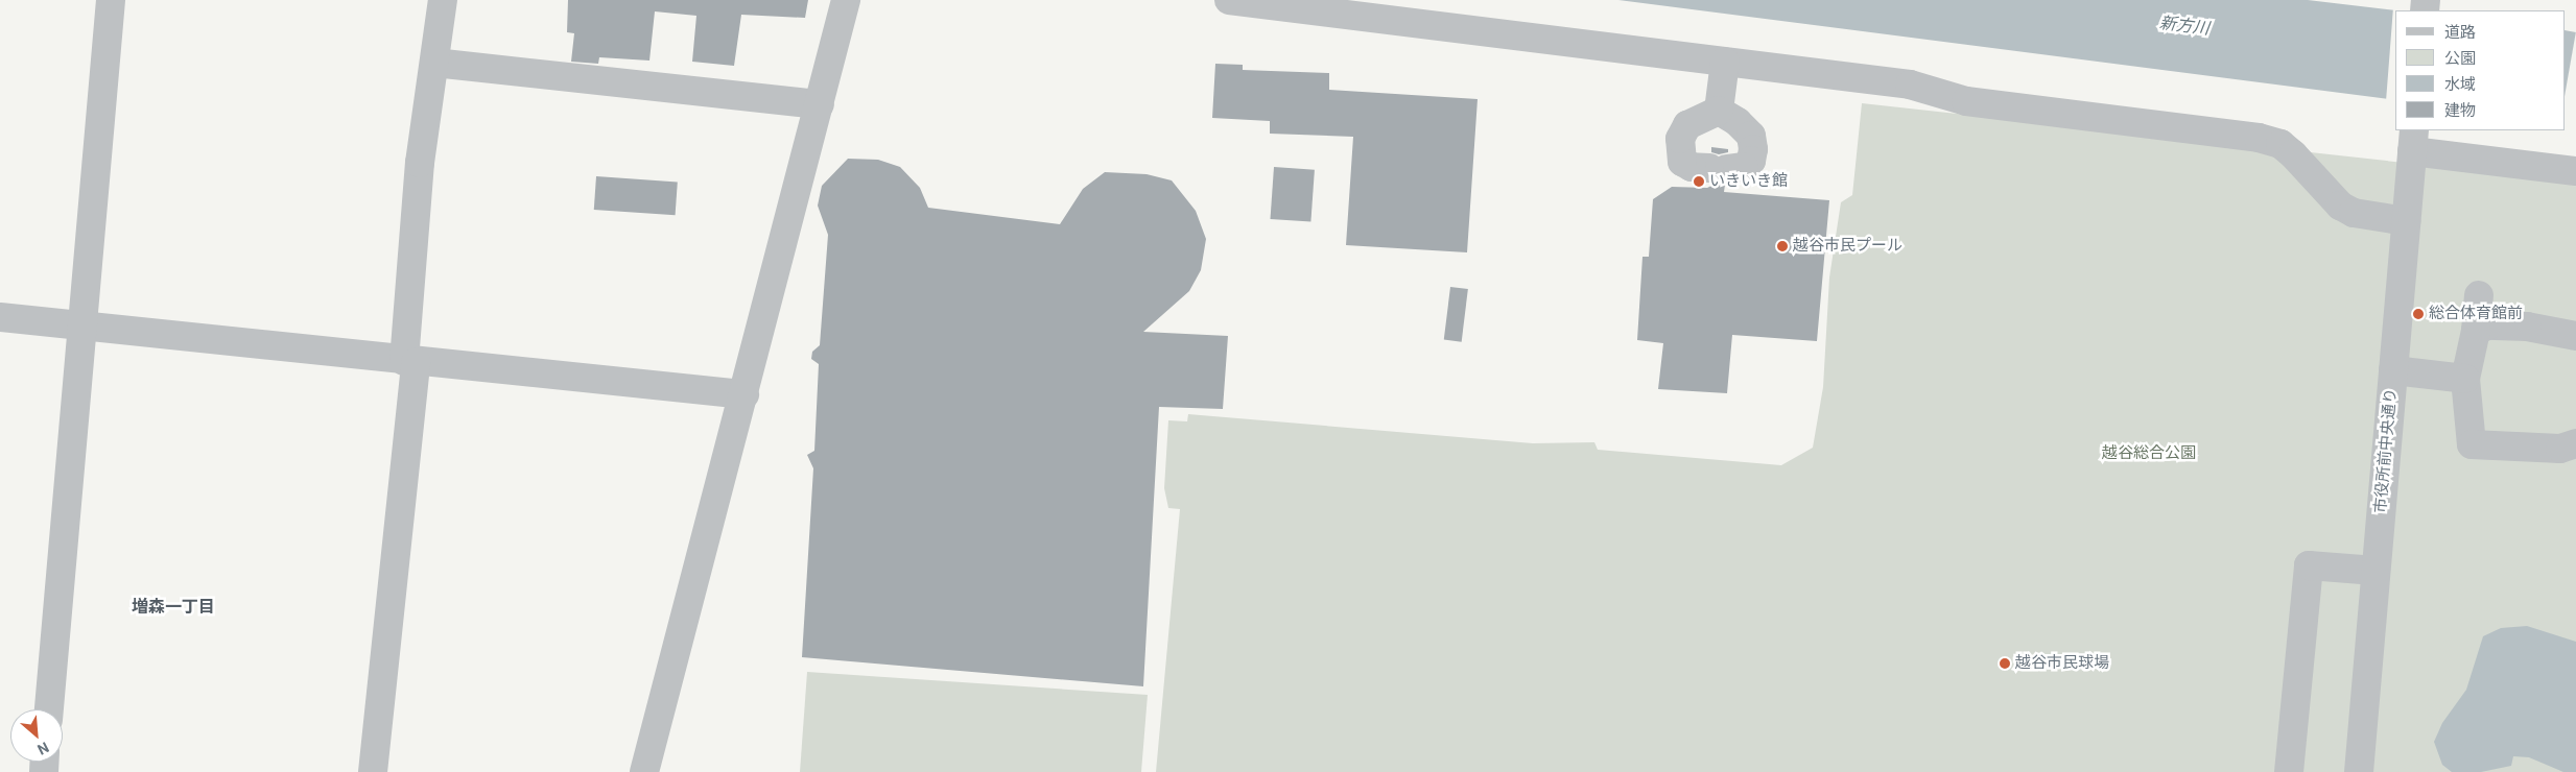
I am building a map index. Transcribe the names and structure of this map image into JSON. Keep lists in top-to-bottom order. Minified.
{"streets":{"street":["市役所前中央通り"]},"districts":["増森一丁目"],"water":["新方川"],"parks":["越谷総合公園"],"places":["いきいき館","越谷市民プール","総合体育館前","越谷市民球場"],"legend":["道路","公園","水域","建物"],"north":"bottom right"}
